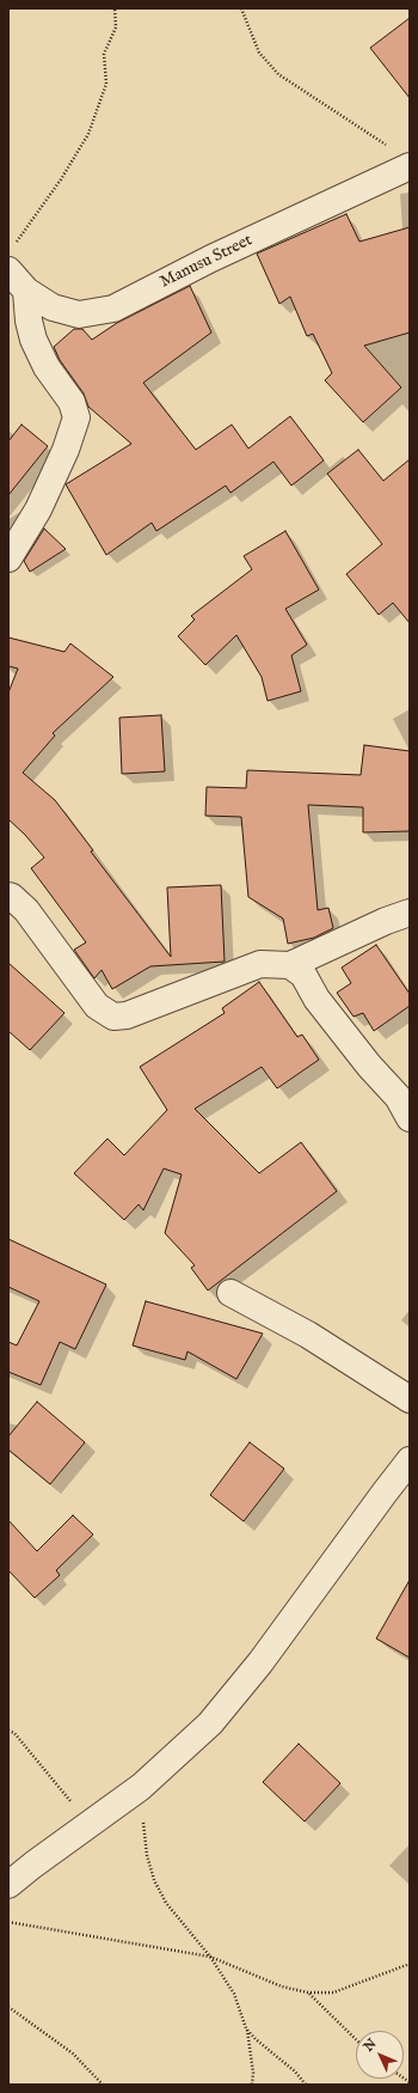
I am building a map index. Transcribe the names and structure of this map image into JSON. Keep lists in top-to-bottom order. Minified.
{"streets":{"street":["Manusu Street"]},"north":"top left"}
